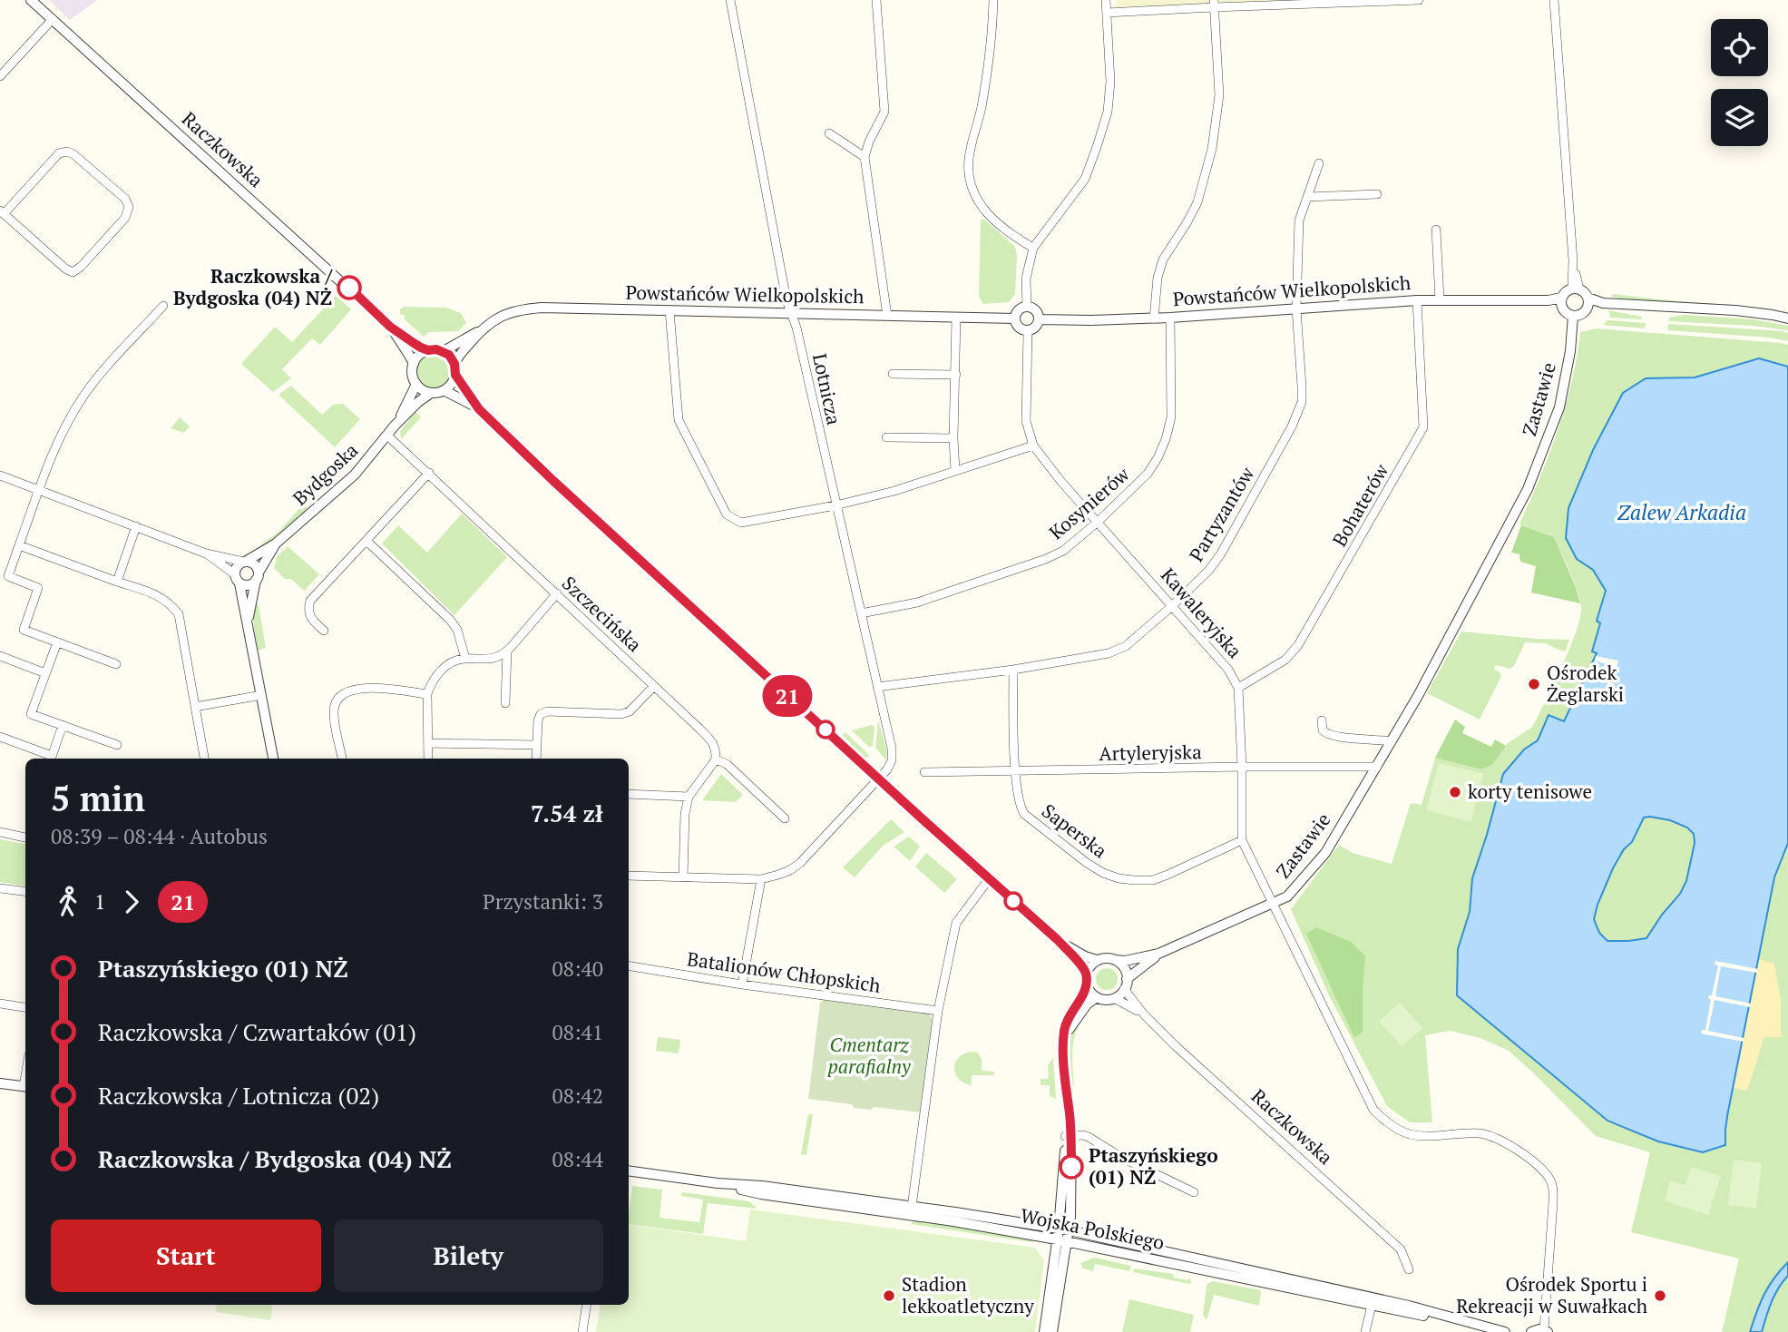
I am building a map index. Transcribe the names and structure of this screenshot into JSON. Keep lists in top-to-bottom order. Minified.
{"streets":{"street":["Raczkowska","Powstańców Wielkopolskich","Lotnicza","Zastawie","Bydgoska","Kosynierów","Bohaterów","Partyzantów","Kawaleryjska","Szczecińska","Artyleryjska","Saperska","Batalionów Chłopskich","Wojska Polskiego"]},"crossings":[["Raczkowska","Powstańców Wielkopolskich"],["Raczkowska","Bydgoska"],["Powstańców Wielkopolskich","Lotnicza"],["Powstańców Wielkopolskich","Zastawie"],["Powstańców Wielkopolskich","Bydgoska"],["Powstańców Wielkopolskich","Kosynierów"],["Powstańców Wielkopolskich","Bohaterów"],["Powstańców Wielkopolskich","Partyzantów"],["Powstańców Wielkopolskich","Kawaleryjska"],["Lotnicza","Kosynierów"],["Lotnicza","Partyzantów"],["Zastawie","Kawaleryjska"],["Zastawie","Artyleryjska"],["Bydgoska","Szczecińska"],["Kosynierów","Kawaleryjska"],["Bohaterów","Kawaleryjska"],["Partyzantów","Kawaleryjska"],["Partyzantów","Saperska"],["Kawaleryjska","Artyleryjska"],["Kawaleryjska","Saperska"],["Artyleryjska","Saperska"]],"water":["Zalew Arkadia"],"parks":["Cmentarz parafialny"],"places":["Raczkowska / Bydgoska (04) NŻ","Ośrodek Żeglarski","korty tenisowe","Ptaszyńskiego (01) NŻ","Stadion lekkoatletyczny","Ośrodek Sportu i Rekreacji w Suwałkach"],"lines":["bus line 21"],"page":{"on_map":"21","heading":["5 min","08:39 – 08:44 · Autobus","7.54 zł"],"legs":["1","21","Przystanki: 3"],"list":[{"name":"Ptaszyńskiego (01) NŻ","value":"08:40"},{"name":"Raczkowska / Czwartaków (01)","value":"08:41"},{"name":"Raczkowska / Lotnicza (02)","value":"08:42"},{"name":"Raczkowska / Bydgoska (04) NŻ","value":"08:44"}],"buttons":["Start","Bilety"]}}
